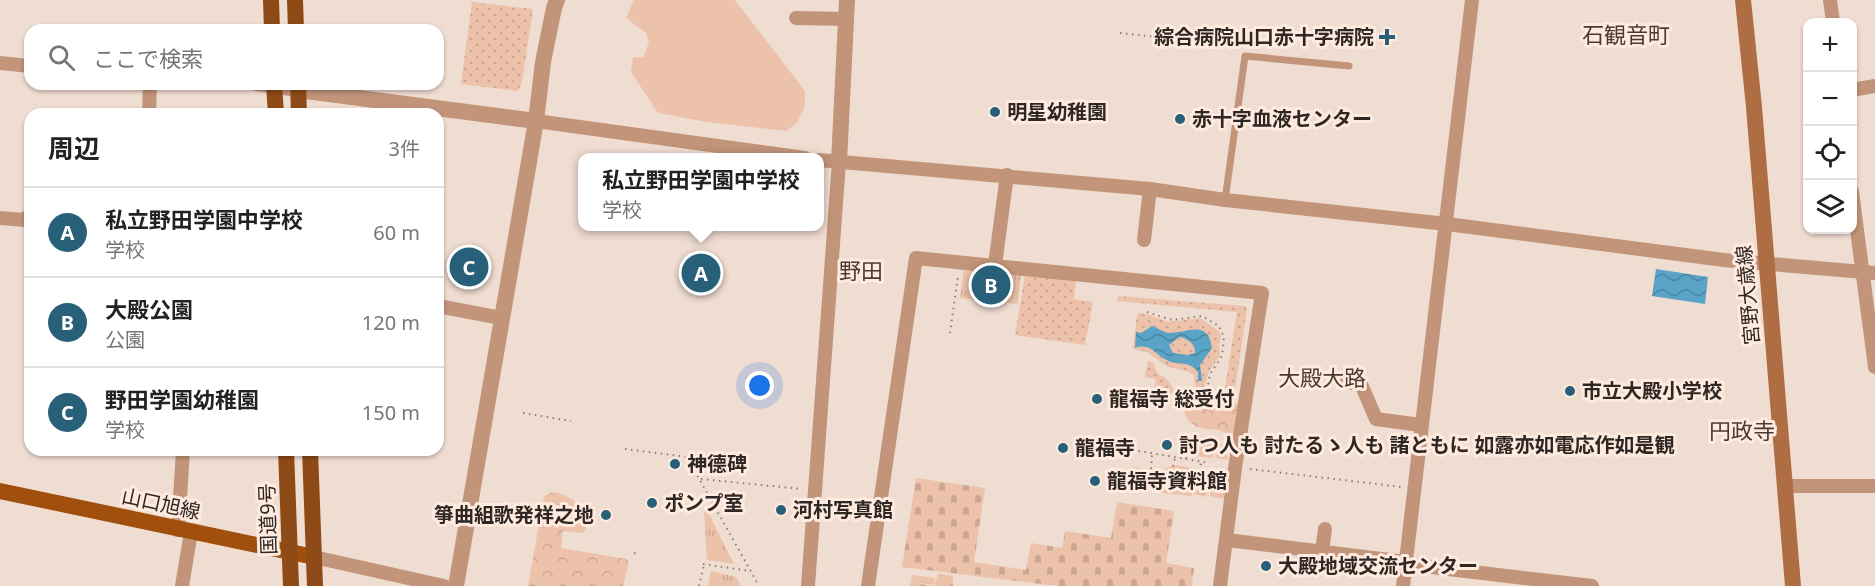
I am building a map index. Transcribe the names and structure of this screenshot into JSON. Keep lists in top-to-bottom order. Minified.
{"streets":{"highway":["国道9号"],"main road":["宮野大歳線","山口旭線"]},"crossings":[["山口旭線","国道9号"]],"districts":["石観音町","野田","大殿大路","円政寺"],"places":{"health":["綜合病院山口赤十字病院"],"other":["明星幼稚園","赤十字血液センター","市立大殿小学校","龍福寺 総受付","討つ人も 討たるゝ人も 諸ともに 如露亦如電応作如是観","龍福寺","神德碑","龍福寺資料館","ポンプ室","河村写真館","箏曲組歌発祥之地","大殿地域交流センター"]},"page":{"map_buttons":["+","−"],"search":"ここで検索","heading":["周辺","3件"],"popup":["私立野田学園中学校","学校"],"list":[{"mark":"A","name":"私立野田学園中学校","note":"学校","value":"60 m"},{"mark":"B","name":"大殿公園","note":"公園","value":"120 m"},{"mark":"C","name":"野田学園幼稚園","note":"学校","value":"150 m"}],"pins":["C","A","B"]}}
